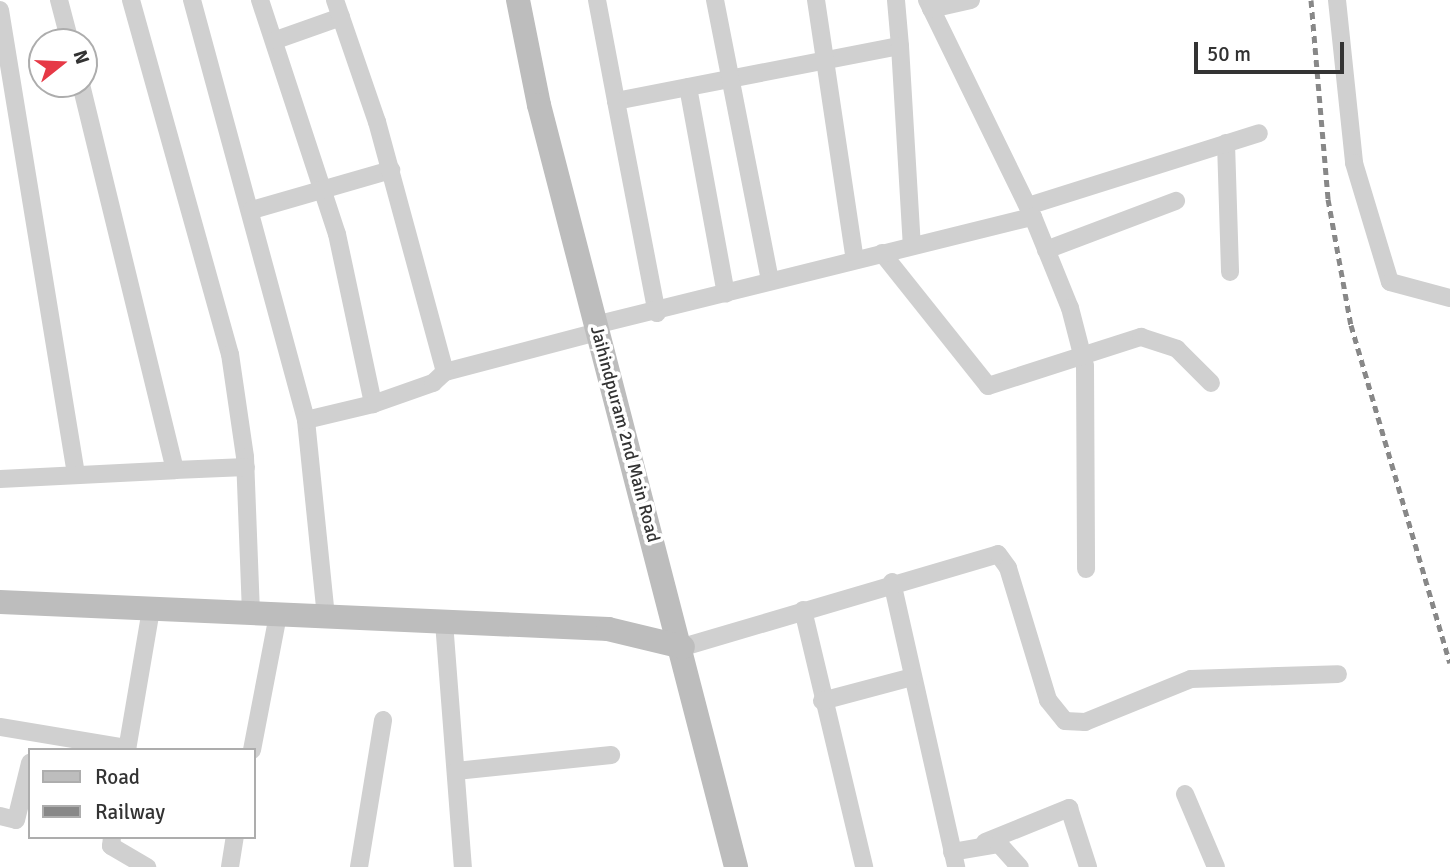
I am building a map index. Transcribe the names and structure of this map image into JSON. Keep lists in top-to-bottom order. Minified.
{"streets":{"street":["Jaihindpuram 2nd Main Road"]},"legend":["Road","Railway"],"scale_bar":"50 m","north":"right"}
